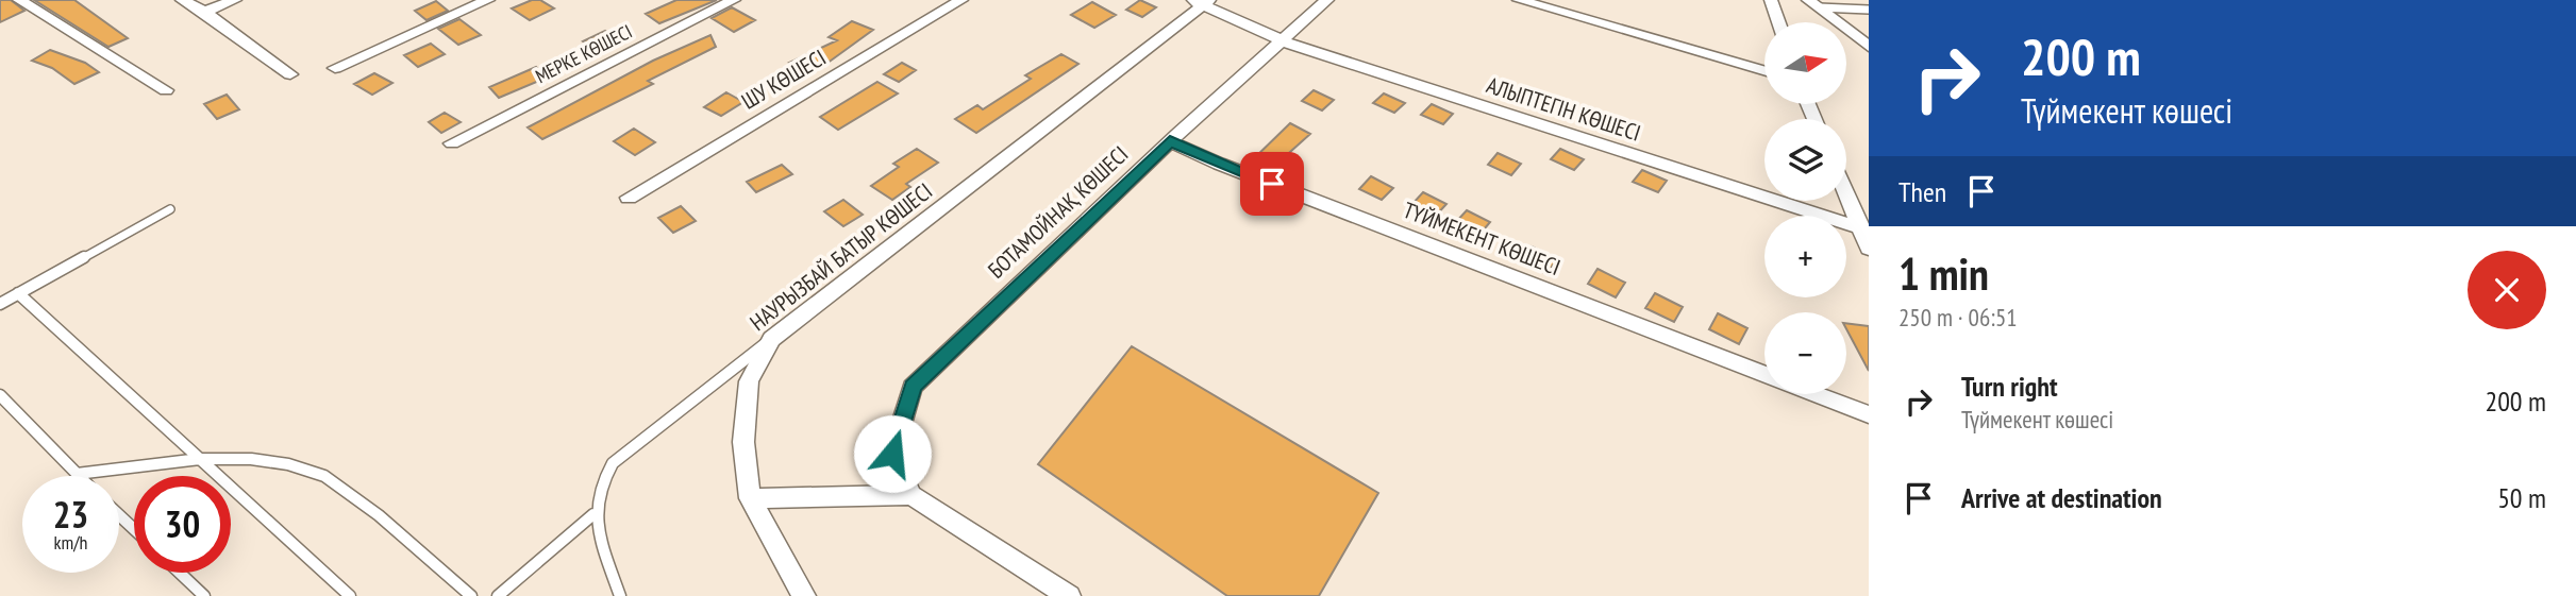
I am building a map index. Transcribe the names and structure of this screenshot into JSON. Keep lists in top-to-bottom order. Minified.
{"streets":{"street":["МЕРКЕ КӨШЕСІ","ШУ КӨШЕСІ","АЛЫПТЕГІН КӨШЕСІ","БОТАМОЙНАҚ КӨШЕСІ","ТҮЙМЕКЕНТ КӨШЕСІ","НАУРЫЗБАЙ БАТЫР КӨШЕСІ"]},"crossings":[["АЛЫПТЕГІН КӨШЕСІ","БОТАМОЙНАҚ КӨШЕСІ"],["АЛЫПТЕГІН КӨШЕСІ","НАУРЫЗБАЙ БАТЫР КӨШЕСІ"],["БОТАМОЙНАҚ КӨШЕСІ","ТҮЙМЕКЕНТ КӨШЕСІ"]],"north":"right","page":{"turn":["200 m","Түймекент көшесі"],"map_buttons":["+","−"],"then":"Then","heading":["1 min","250 m · 06:51"],"list":[{"name":"Turn right","note":"Түймекент көшесі","value":"200 m"},{"name":"Arrive at destination","value":"50 m"}],"speed":"23 km/h","limit":"30"}}
